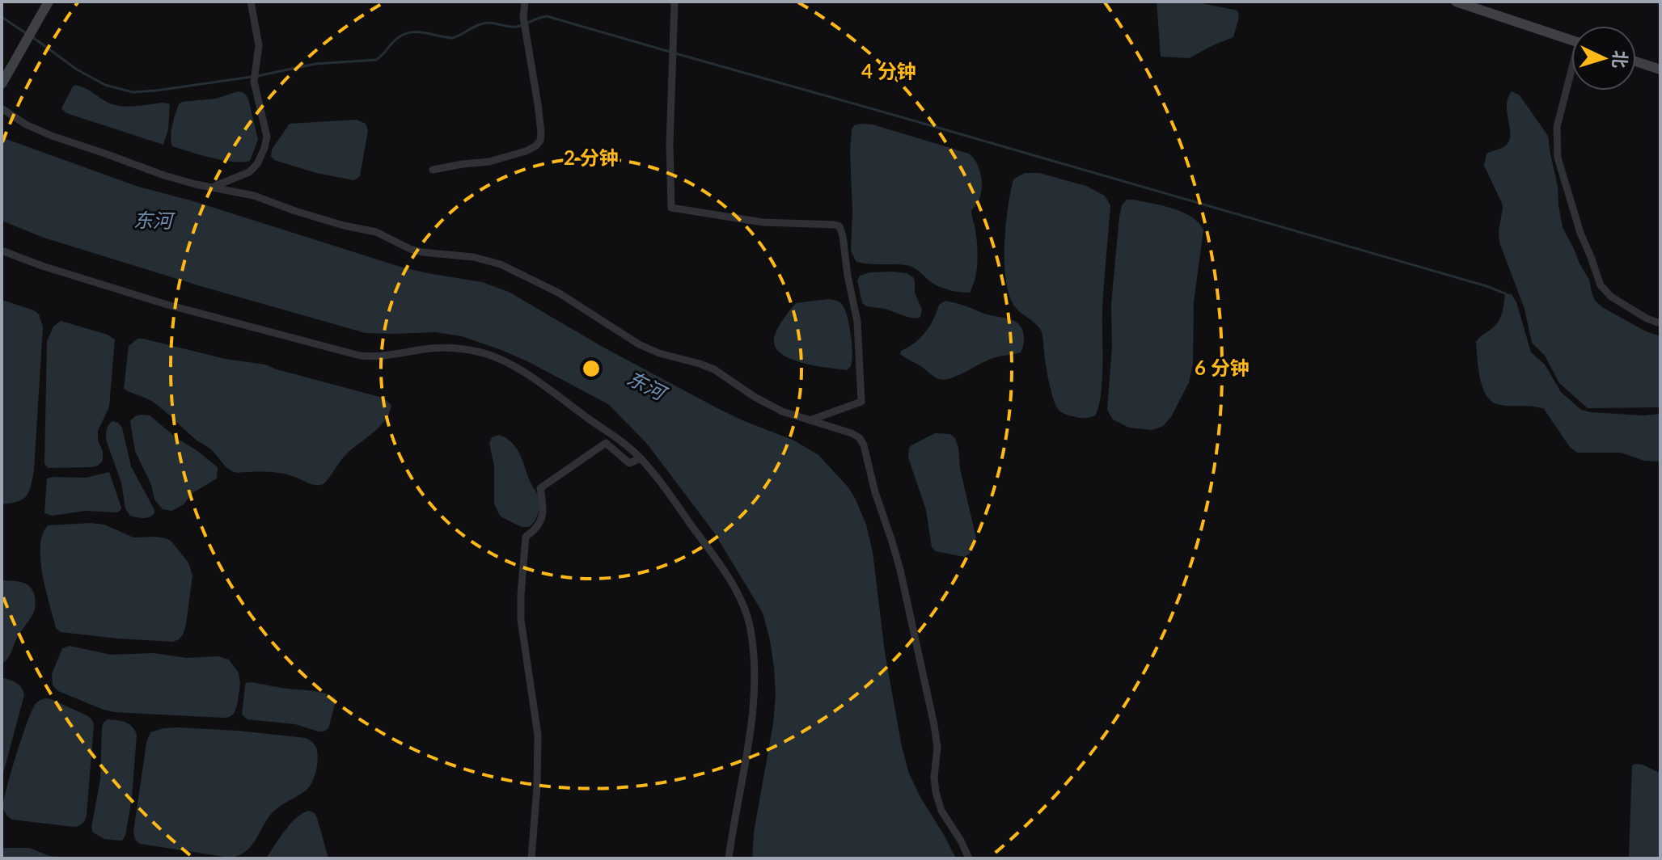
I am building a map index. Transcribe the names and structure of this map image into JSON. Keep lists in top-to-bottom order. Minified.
{"water":["东河"],"north":"right","rings":["4 分钟","2 分钟","6 分钟"]}
